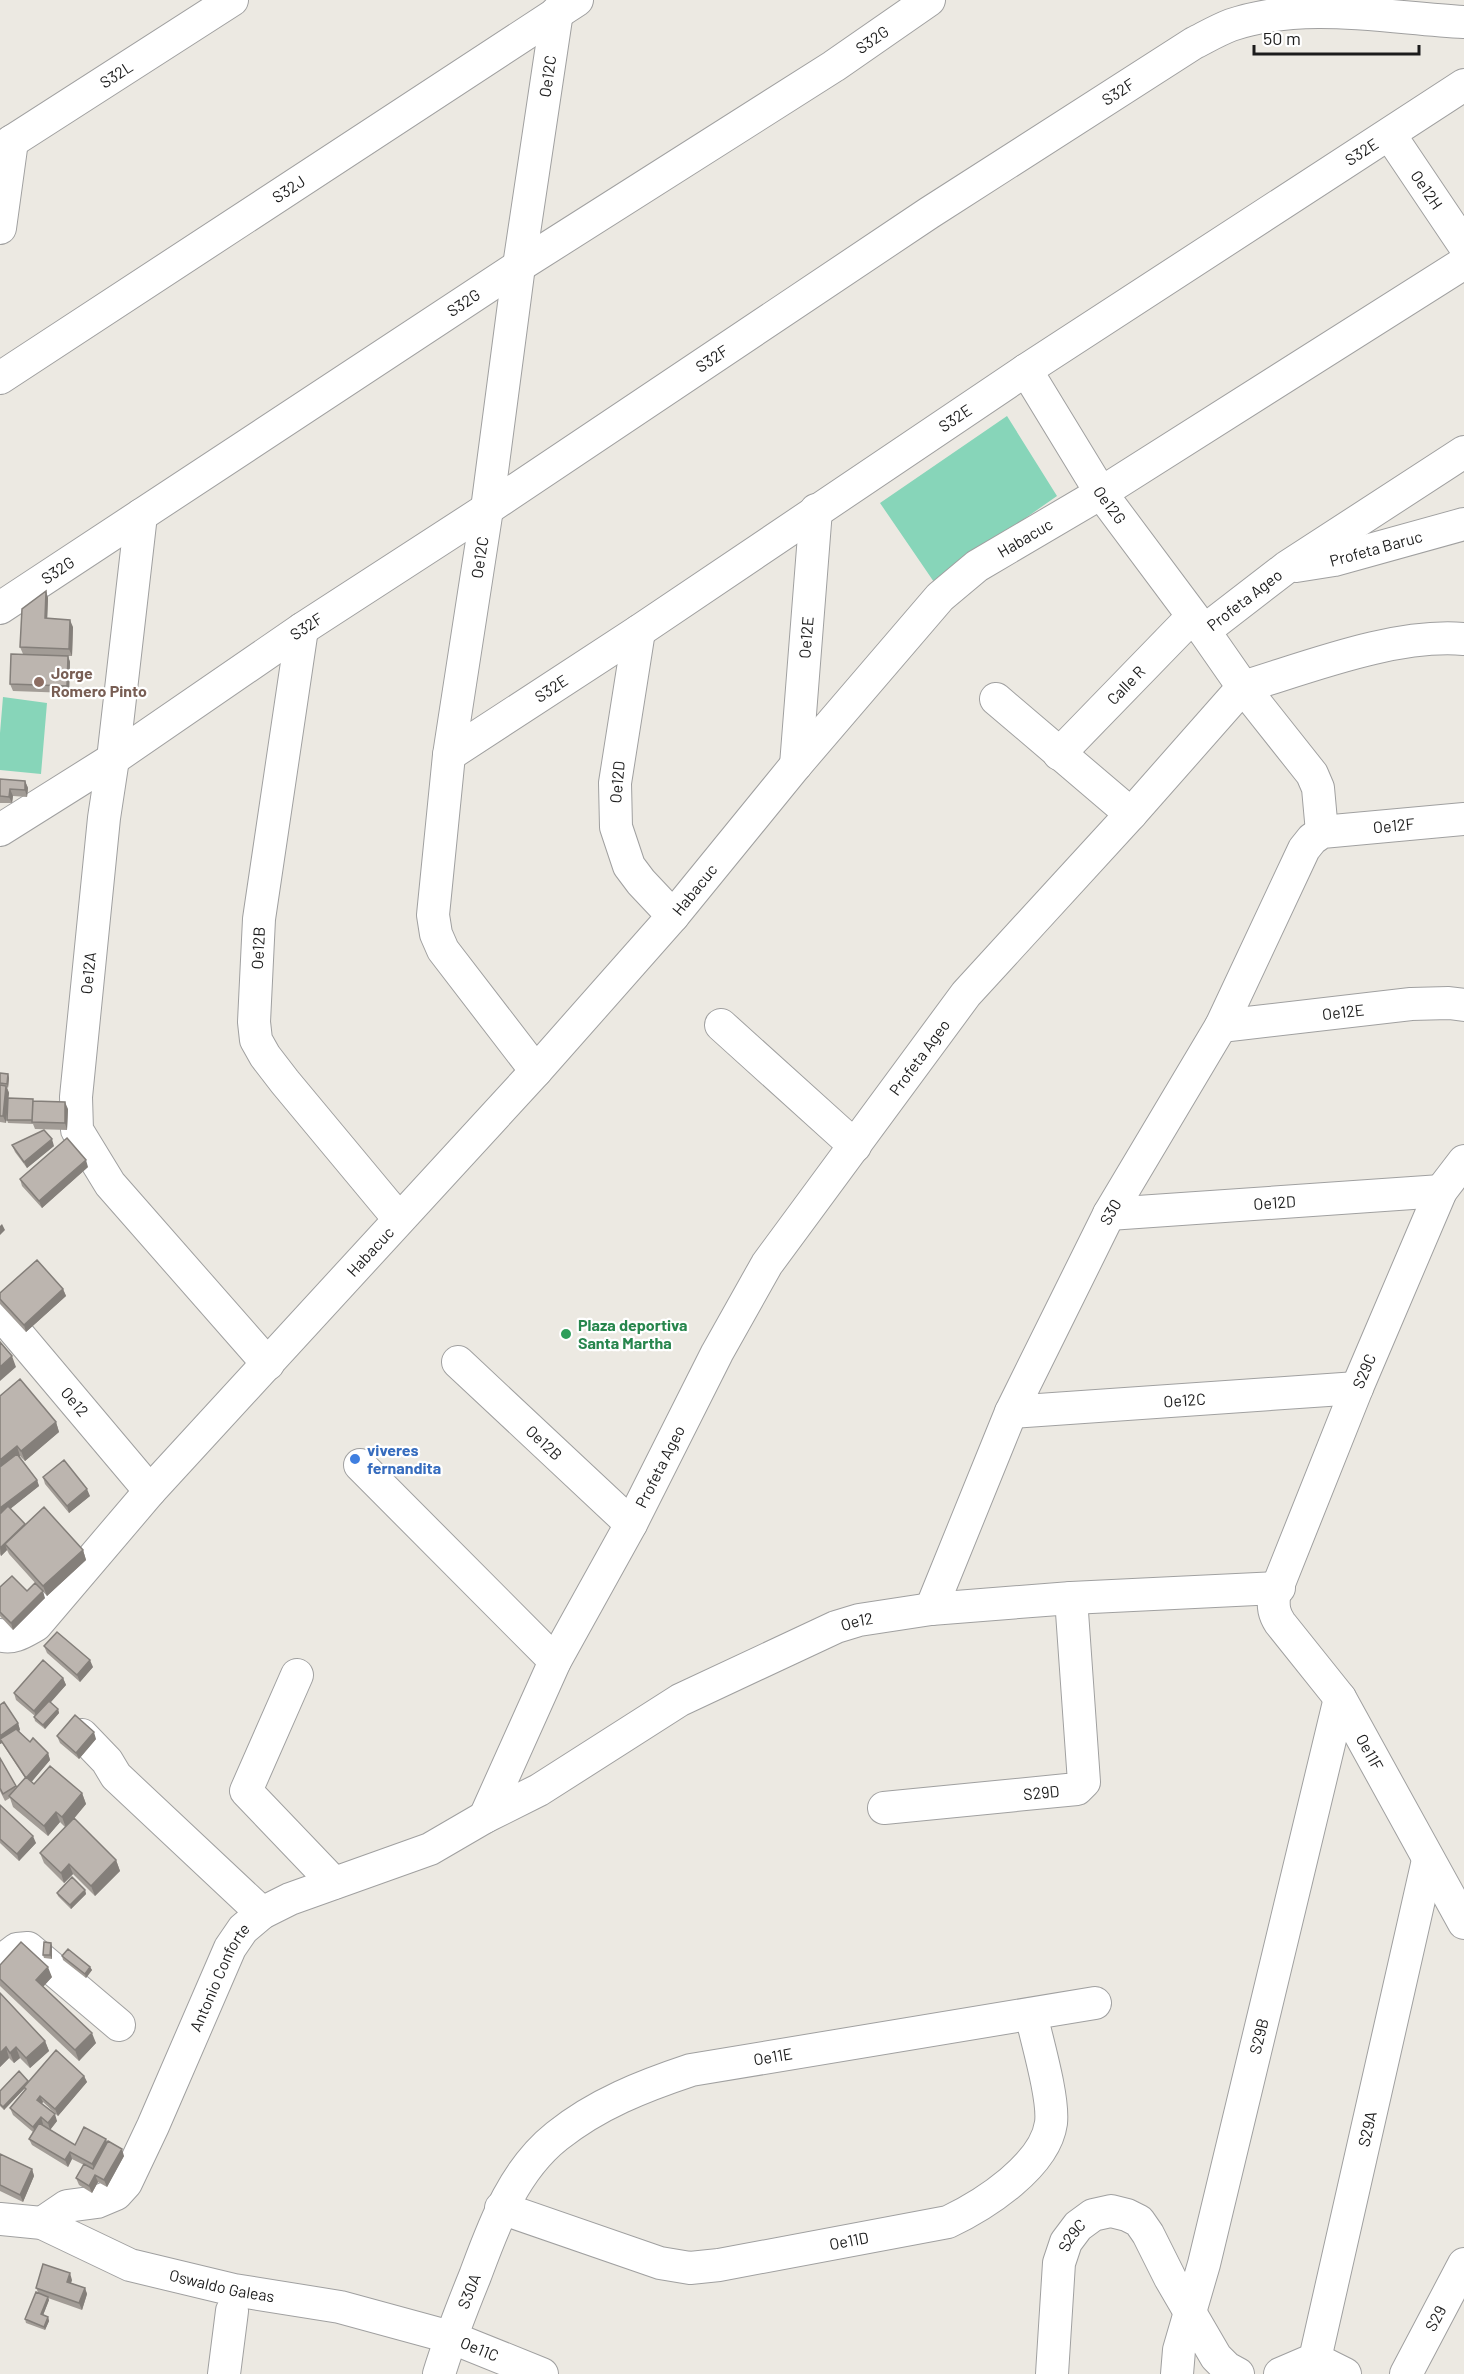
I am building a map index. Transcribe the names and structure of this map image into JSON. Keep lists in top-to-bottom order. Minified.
{"streets":{"street":["S32G","S32L","Oe12C","S32F","S32E","S32J","Oe12H","Oe12G","Habacuc","Profeta Baruc","Profeta Ageo","Oe12E","Calle R","Oe12D","Oe12F","Oe12B","Oe12A","S30","S29C","Oe12","Oe11F","S29D","Antonio Conforte","S29B","Oe11E","S29A","Oe11D","Oswaldo Galeas","S30A","S29","Oe11C"]},"crossings":[["S32G","Oe12C"],["S32G","Oe12A"],["Oe12C","S32F"],["Oe12C","S32E"],["Oe12C","S32J"],["Oe12C","Habacuc"],["Oe12C","S30"],["Oe12C","S29C"],["S32F","Oe12B"],["S32F","Oe12A"],["S32E","Oe12H"],["S32E","Oe12G"],["S32E","Oe12E"],["S32E","Oe12D"],["Oe12G","Habacuc"],["Oe12G","Profeta Ageo"],["Oe12G","Calle R"],["Habacuc","Oe12E"],["Habacuc","Oe12D"],["Habacuc","Oe12B"],["Habacuc","Oe12A"],["Habacuc","Oe12"],["Profeta Baruc","Profeta Ageo"],["Profeta Ageo","Calle R"],["Profeta Ageo","Oe12B"],["Profeta Ageo","Oe12"],["Profeta Ageo","Antonio Conforte"],["Oe12E","S30"],["Oe12D","S30"],["Oe12D","S29C"],["Oe12F","S30"],["S30","Oe12"],["S29C","Oe12"],["S29C","Oe11F"],["S29C","S29B"],["Oe12","Oe11F"],["Oe12","S29D"],["Oe12","Antonio Conforte"],["Oe11F","S29B"],["Oe11F","S29A"],["Antonio Conforte","Oswaldo Galeas"],["Oe11E","Oe11D"],["Oe11E","S30A"],["Oe11D","S30A"],["Oswaldo Galeas","S30A"],["Oswaldo Galeas","Oe11C"],["S30A","Oe11C"]],"places":["Jorge Romero Pinto","Plaza deportiva Santa Martha","viveres fernandita"],"scale_bar":"50 m"}
